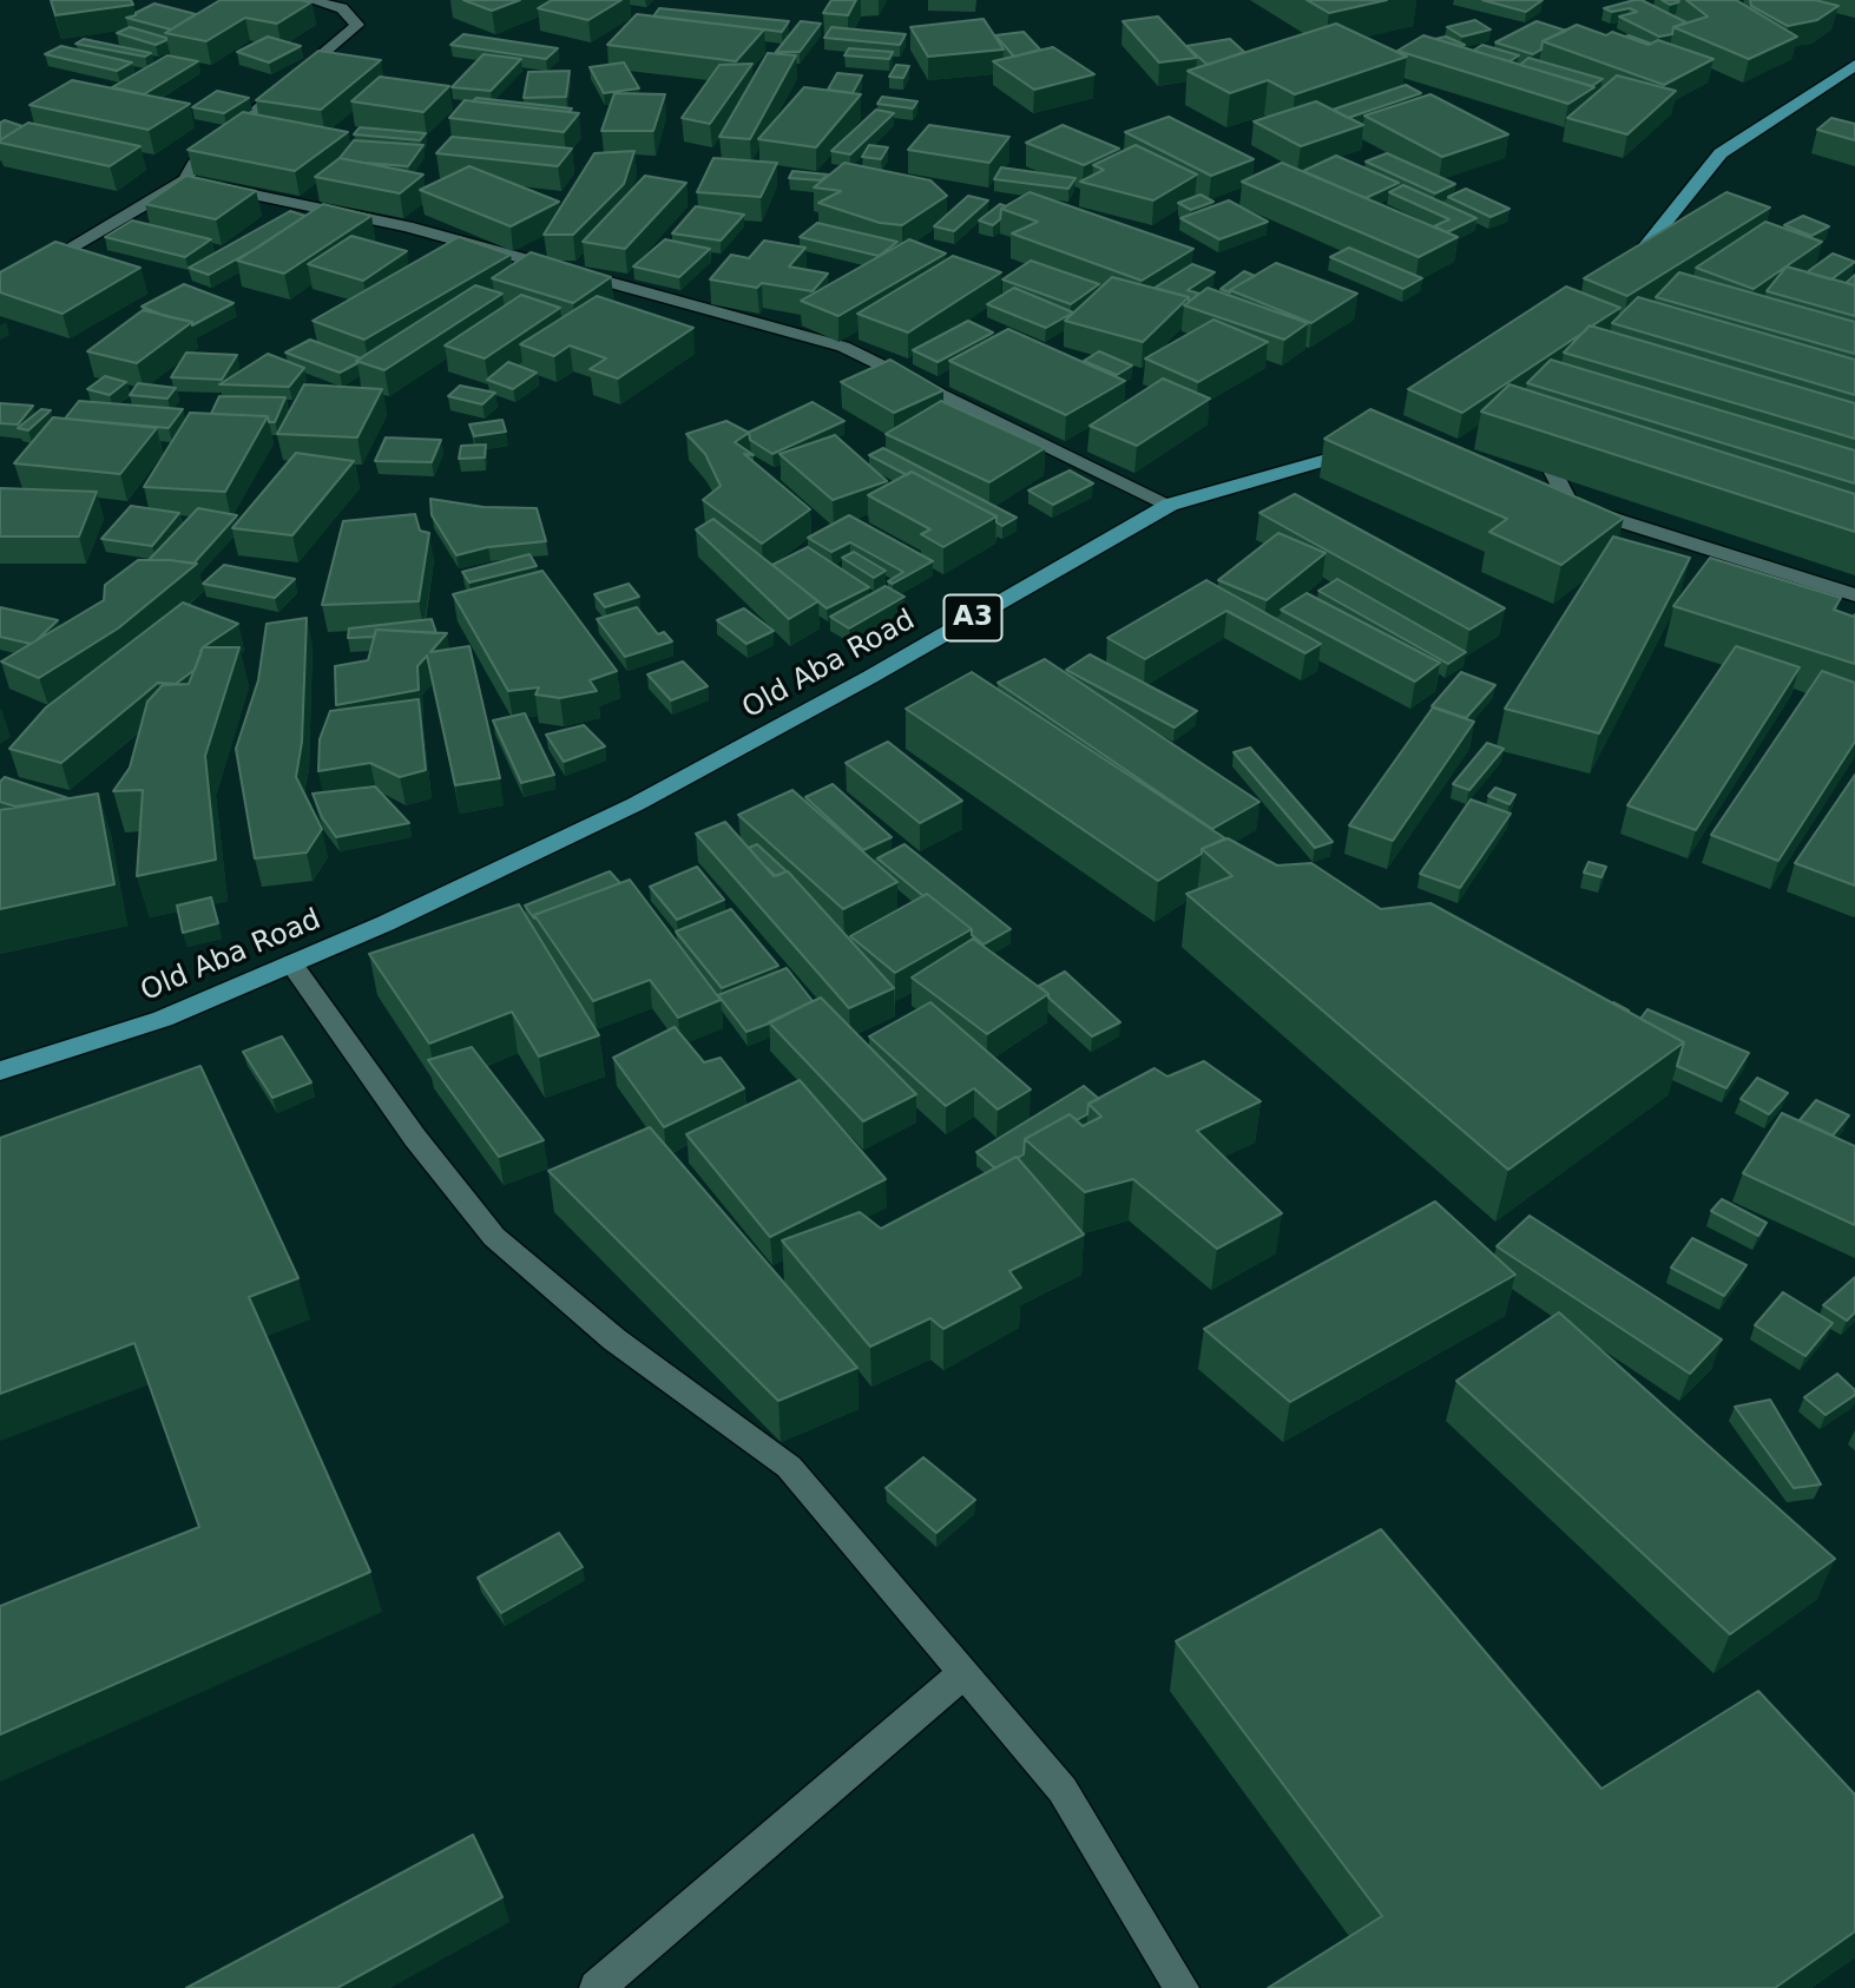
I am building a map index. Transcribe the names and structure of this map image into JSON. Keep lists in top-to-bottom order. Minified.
{"streets":{"main road":["A3","Old Aba Road"]}}
